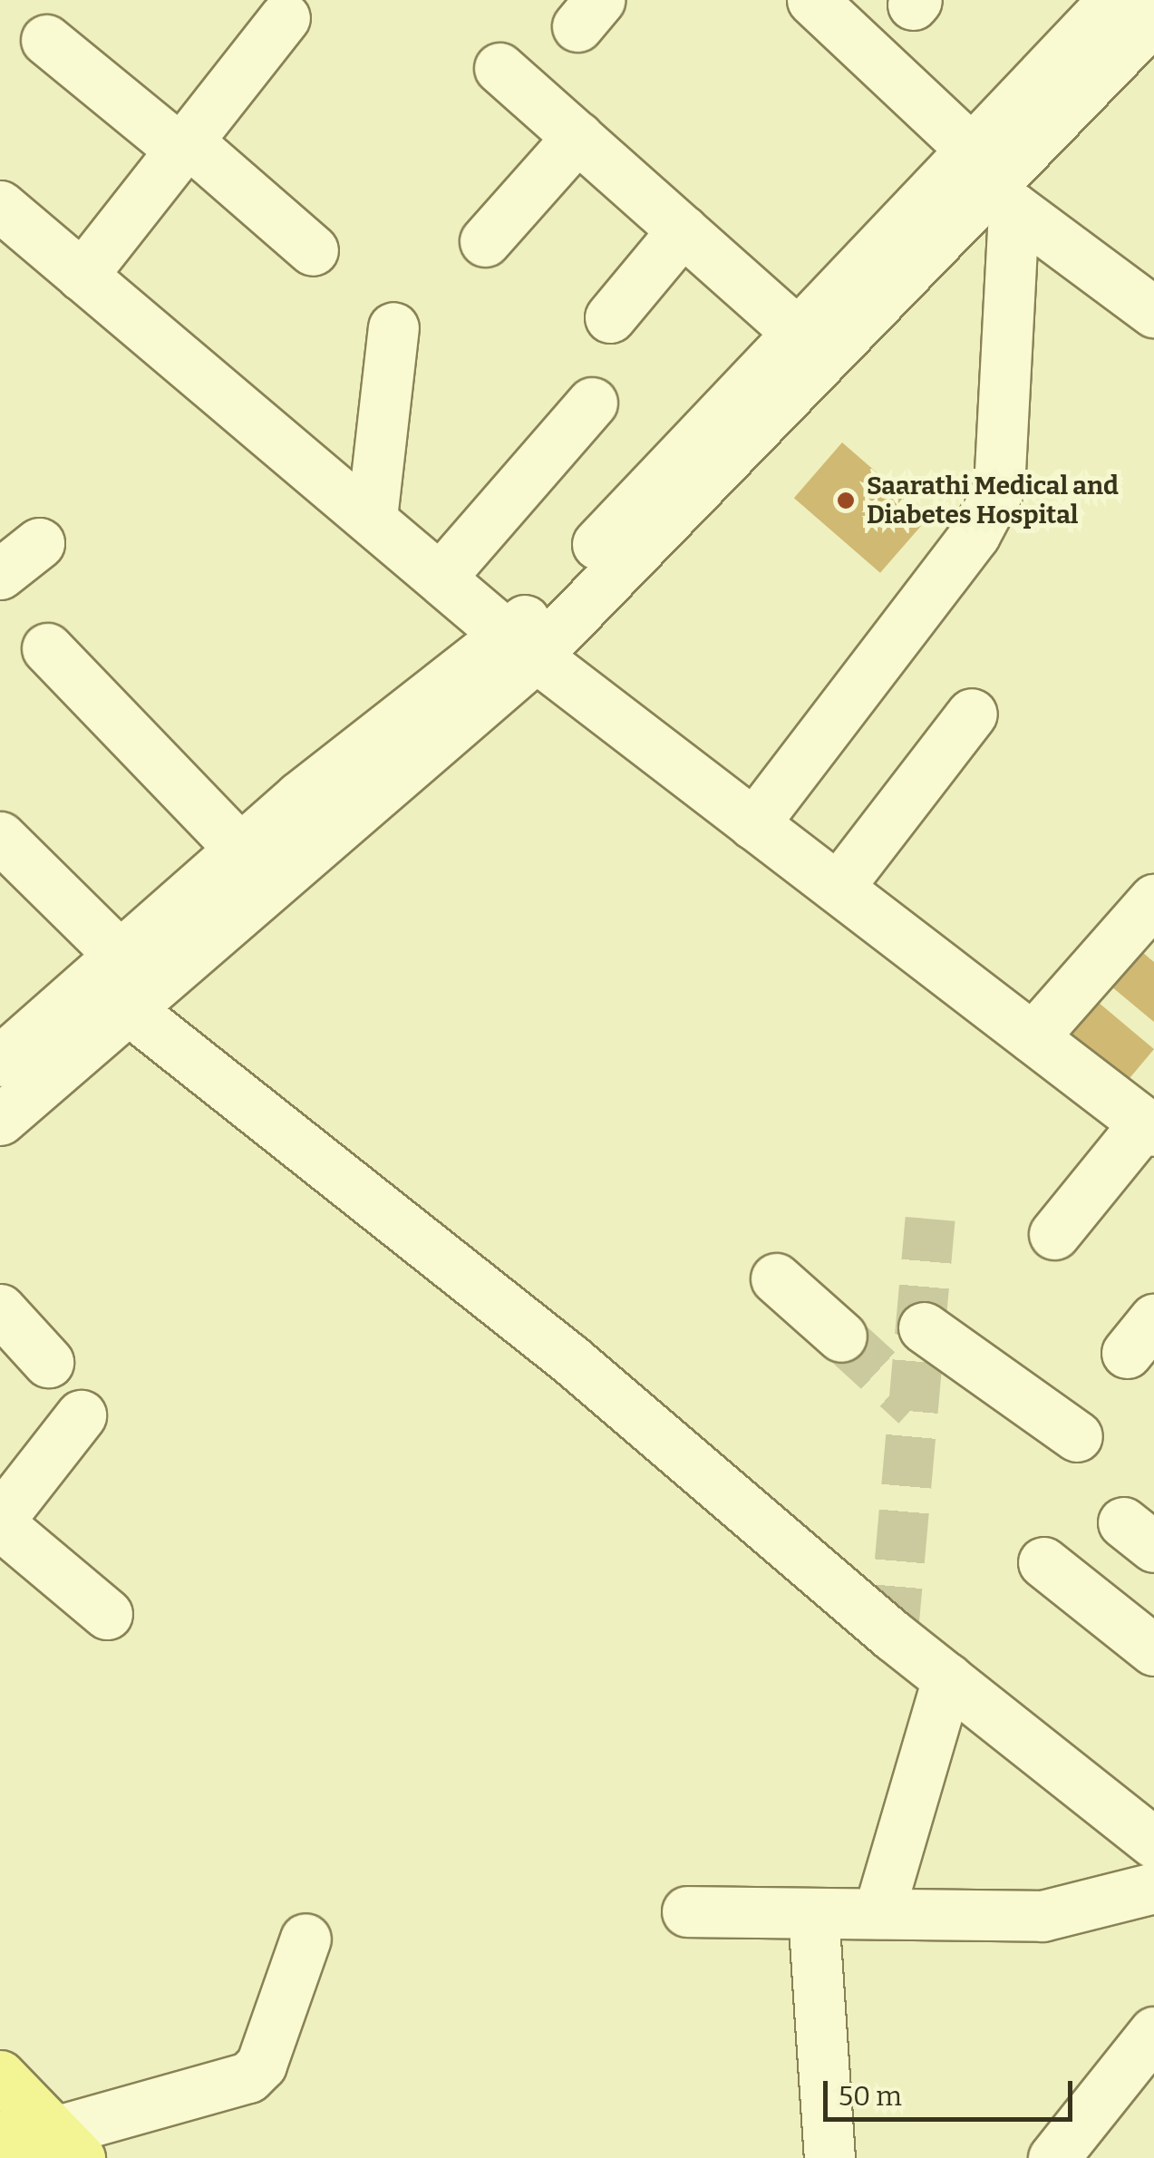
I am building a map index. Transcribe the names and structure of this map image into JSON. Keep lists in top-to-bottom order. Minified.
{"places":["Saarathi Medical and Diabetes Hospital"],"scale_bar":"50 m"}
